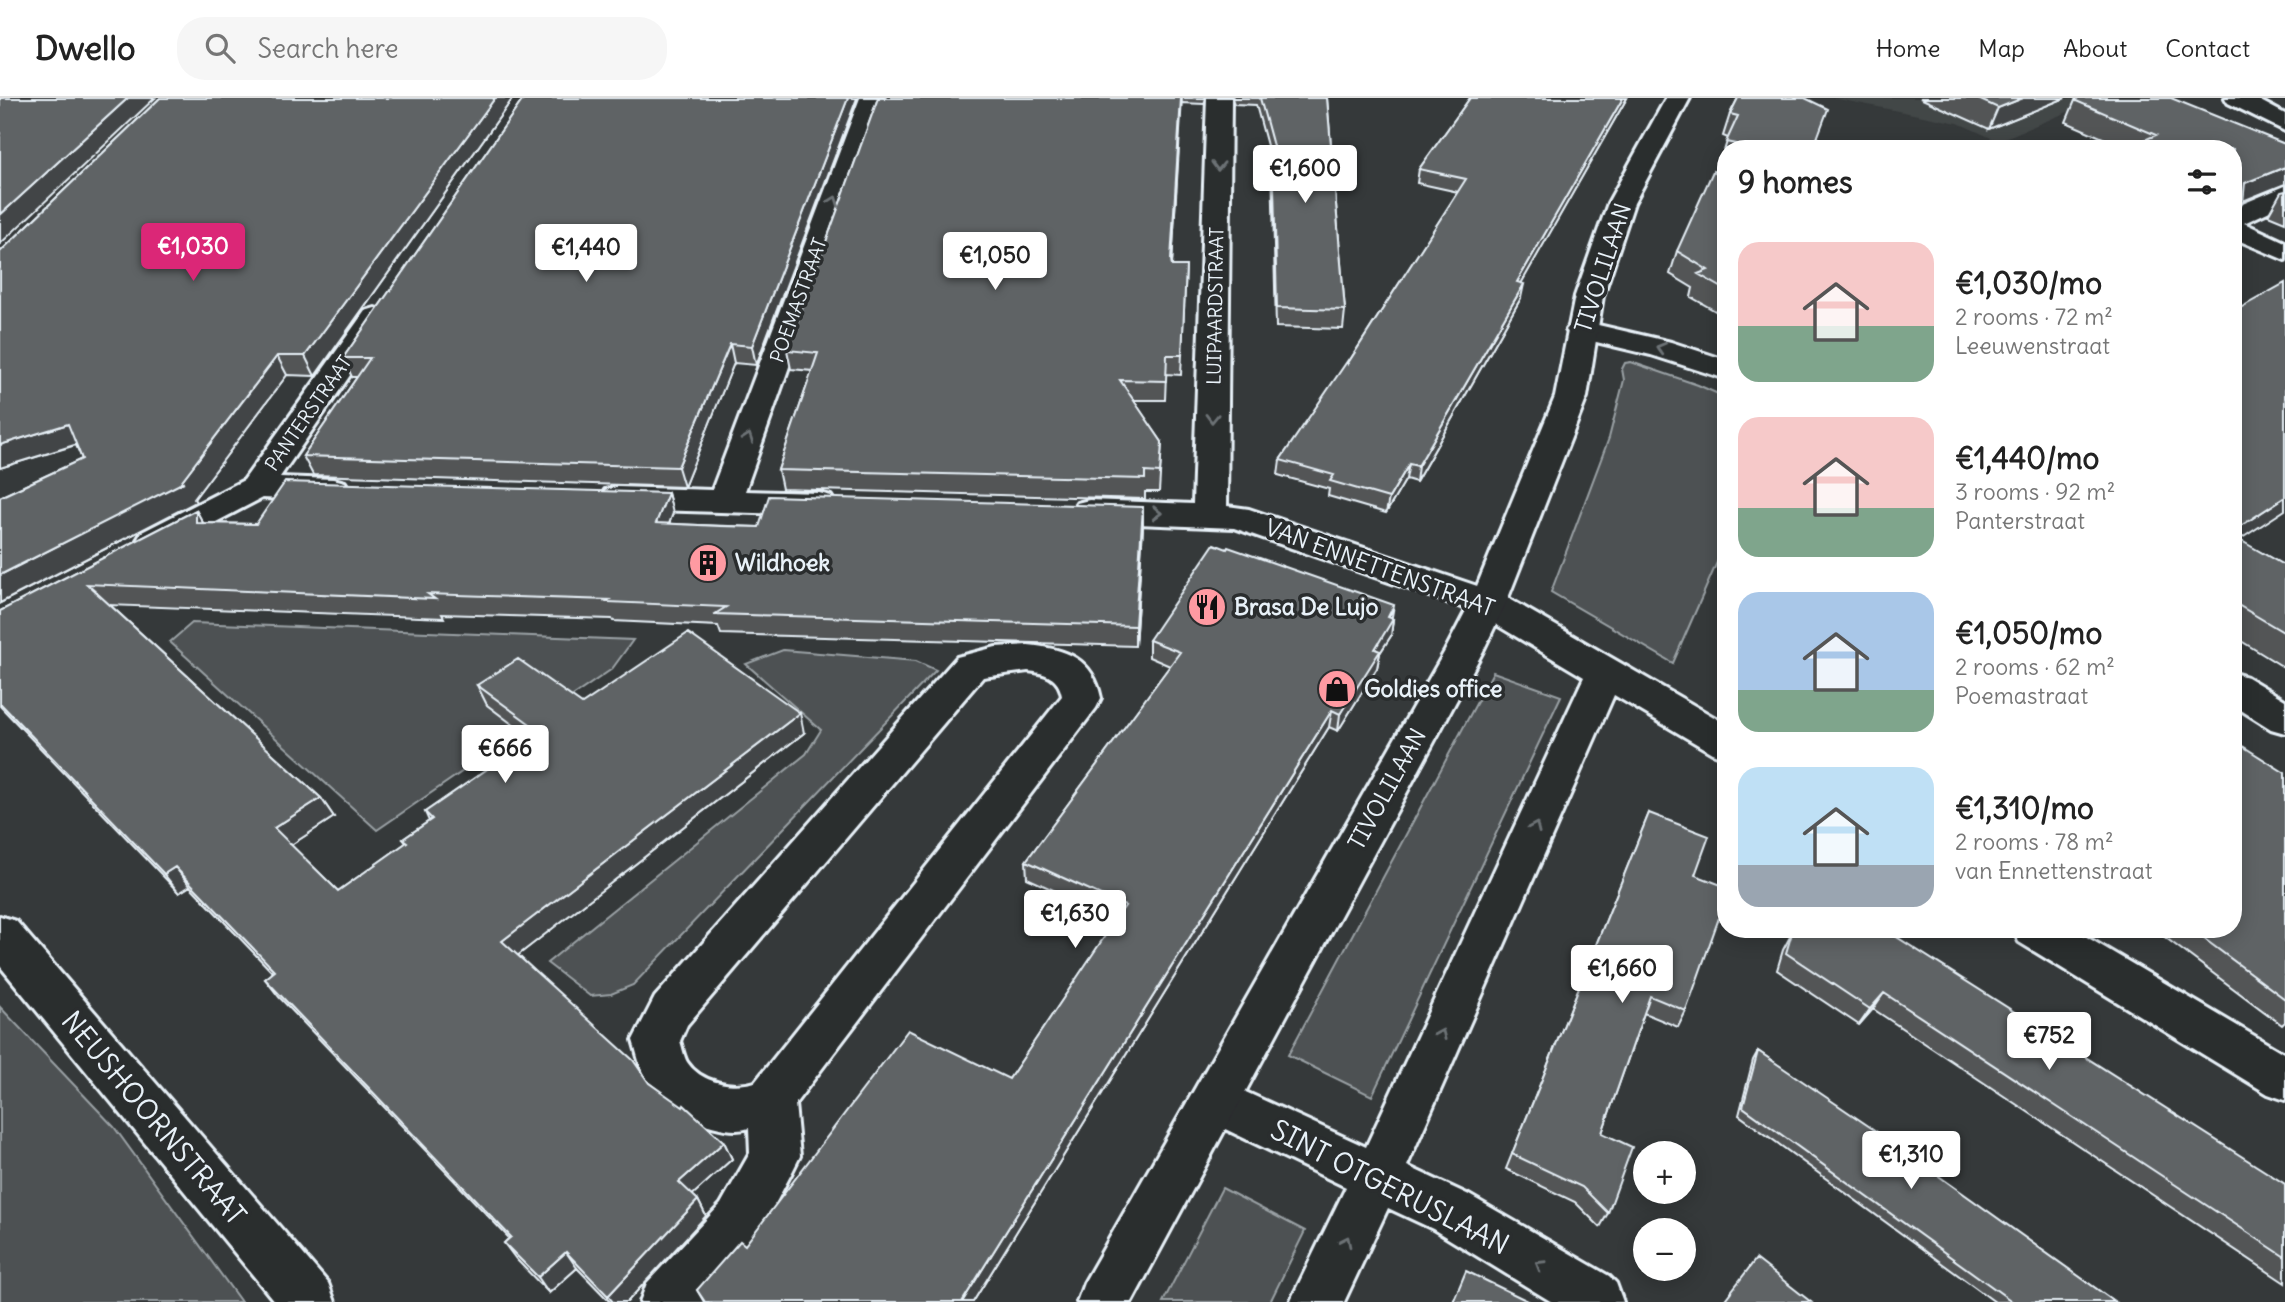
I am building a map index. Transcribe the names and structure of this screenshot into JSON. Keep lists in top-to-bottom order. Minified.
{"streets":{"street":["TIVOLILAAN","POEMASTRAAT","LUIPAARDSTRAAT","PANTERSTRAAT","VAN ENNETTENSTRAAT","NEUSHOORNSTRAAT","SINT OTGERUSLAAN"]},"crossings":[["TIVOLILAAN","VAN ENNETTENSTRAAT"],["TIVOLILAAN","SINT OTGERUSLAAN"],["LUIPAARDSTRAAT","VAN ENNETTENSTRAAT"]],"one_way":["POEMASTRAAT","LUIPAARDSTRAAT","SINT OTGERUSLAAN"],"places":{"building":["Wildhoek"],"restaurant":["Brasa De Lujo"],"shop":["Goldies office"]},"page":{"header":"Dwello","search":"Search here","nav":["Home","Map","About","Contact"],"heading":"9 homes","price":["€1,600","€1,030","€1,440","€1,050","€666","€1,630","€1,660","€752","€1,310"],"list":[{"name":"€1,030/mo","note":"2 rooms · 72 m² · Leeuwenstraat"},{"name":"€1,440/mo","note":"3 rooms · 92 m² · Panterstraat"},{"name":"€1,050/mo","note":"2 rooms · 62 m² · Poemastraat"},{"name":"€1,310/mo","note":"2 rooms · 78 m² · van Ennettenstraat"}],"map_buttons":["+","−"]}}
